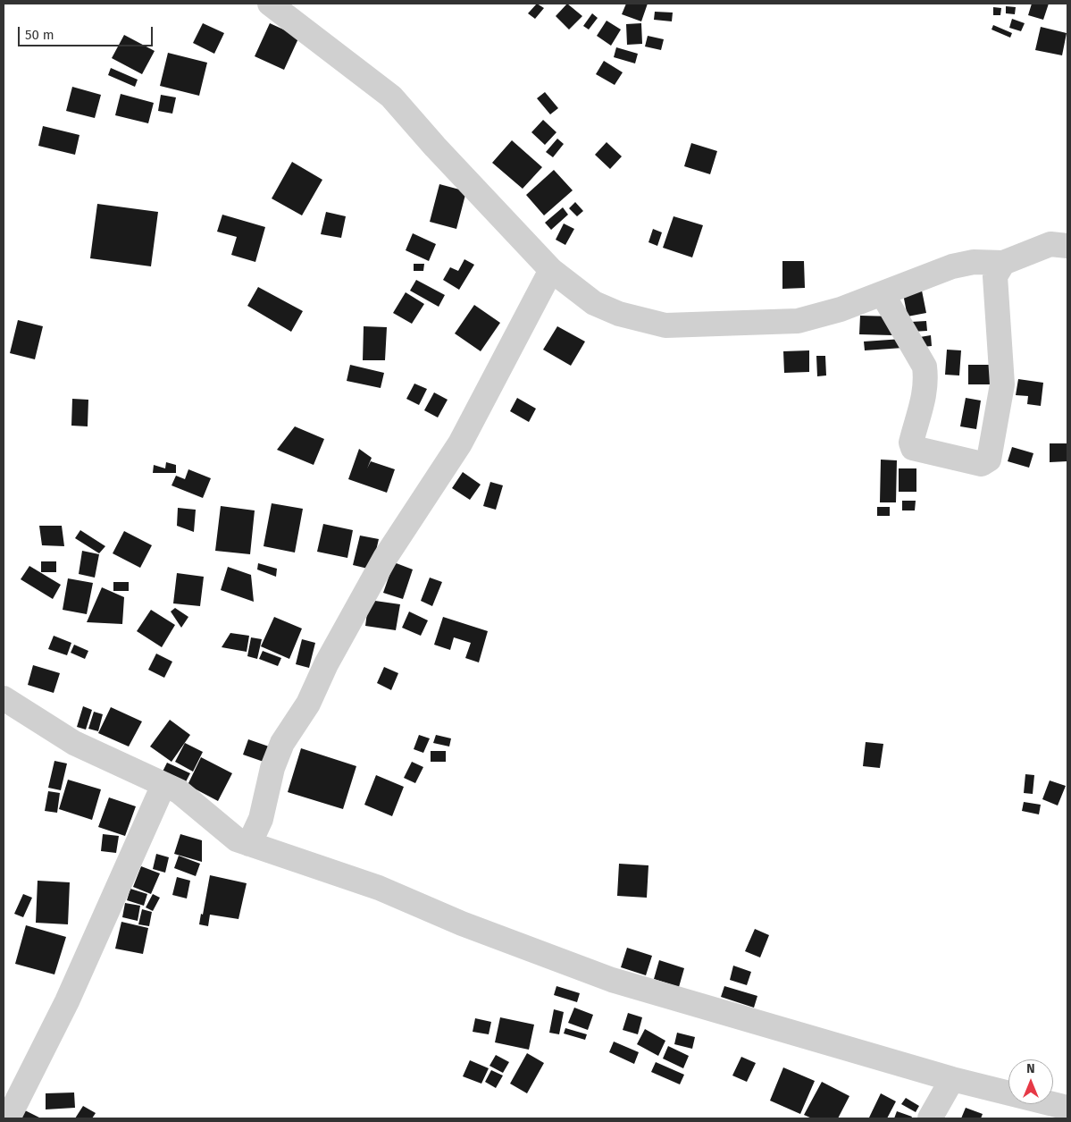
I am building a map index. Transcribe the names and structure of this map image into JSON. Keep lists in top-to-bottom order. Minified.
{"scale_bar":"50 m","north":"top"}
